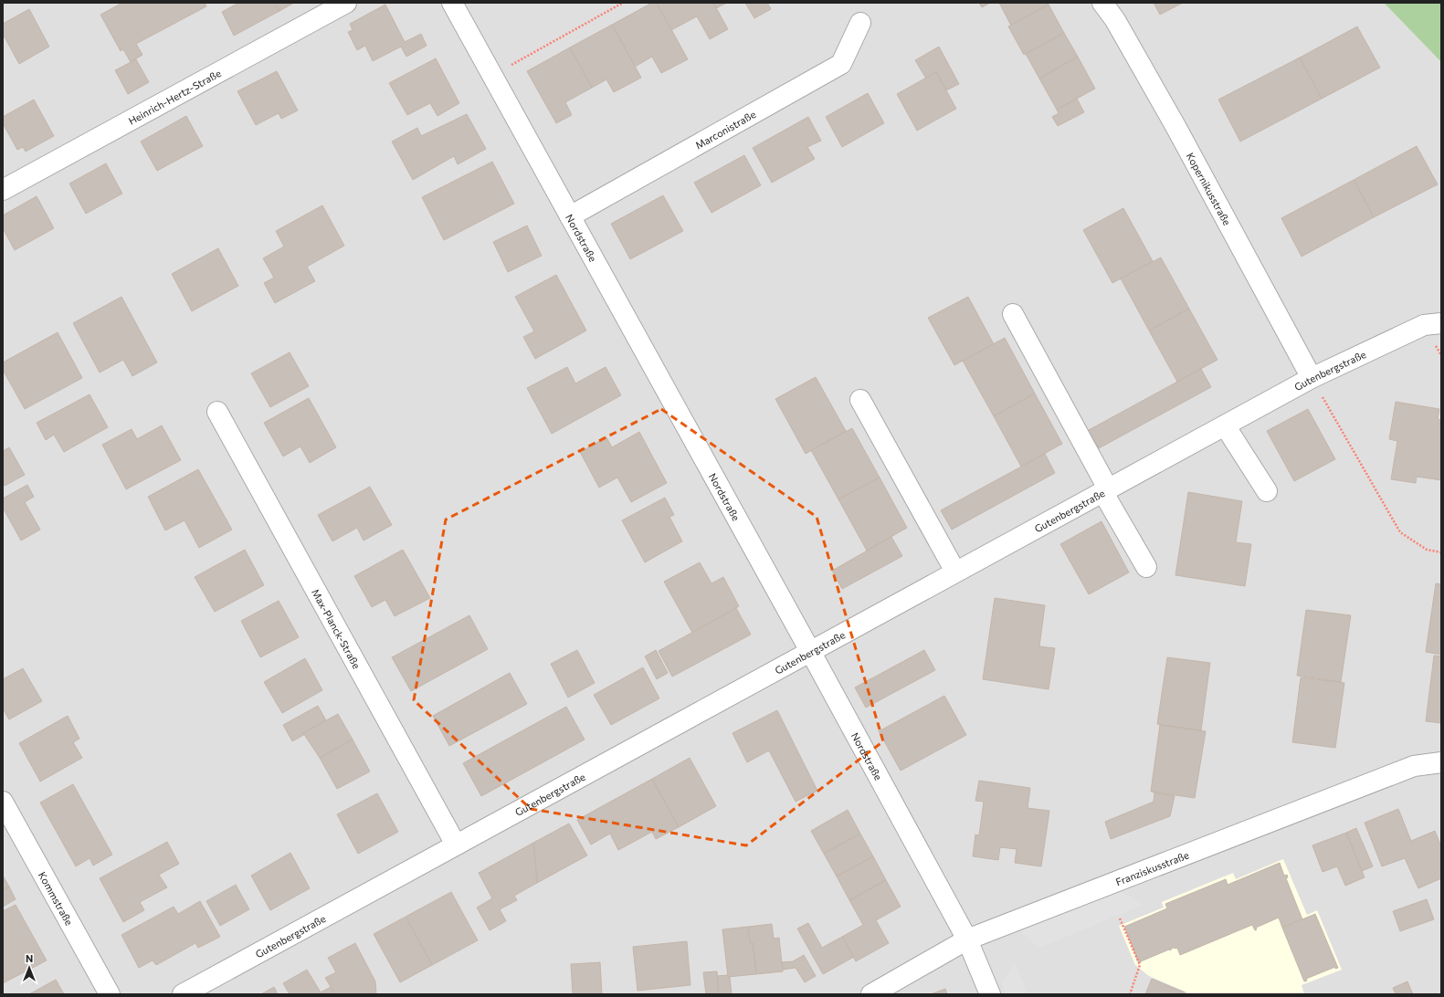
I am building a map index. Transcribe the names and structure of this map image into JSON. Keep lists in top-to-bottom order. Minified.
{"streets":{"street":["Heinrich-Hertz-Straße","Marconistraße","Kopernikusstraße","Nordstraße","Gutenbergstraße","Max-Planck-Straße","Franziskusstraße","Kommstraße"]},"crossings":[["Marconistraße","Nordstraße"],["Kopernikusstraße","Gutenbergstraße"],["Nordstraße","Gutenbergstraße"],["Nordstraße","Franziskusstraße"],["Gutenbergstraße","Max-Planck-Straße"]],"north":"top"}
